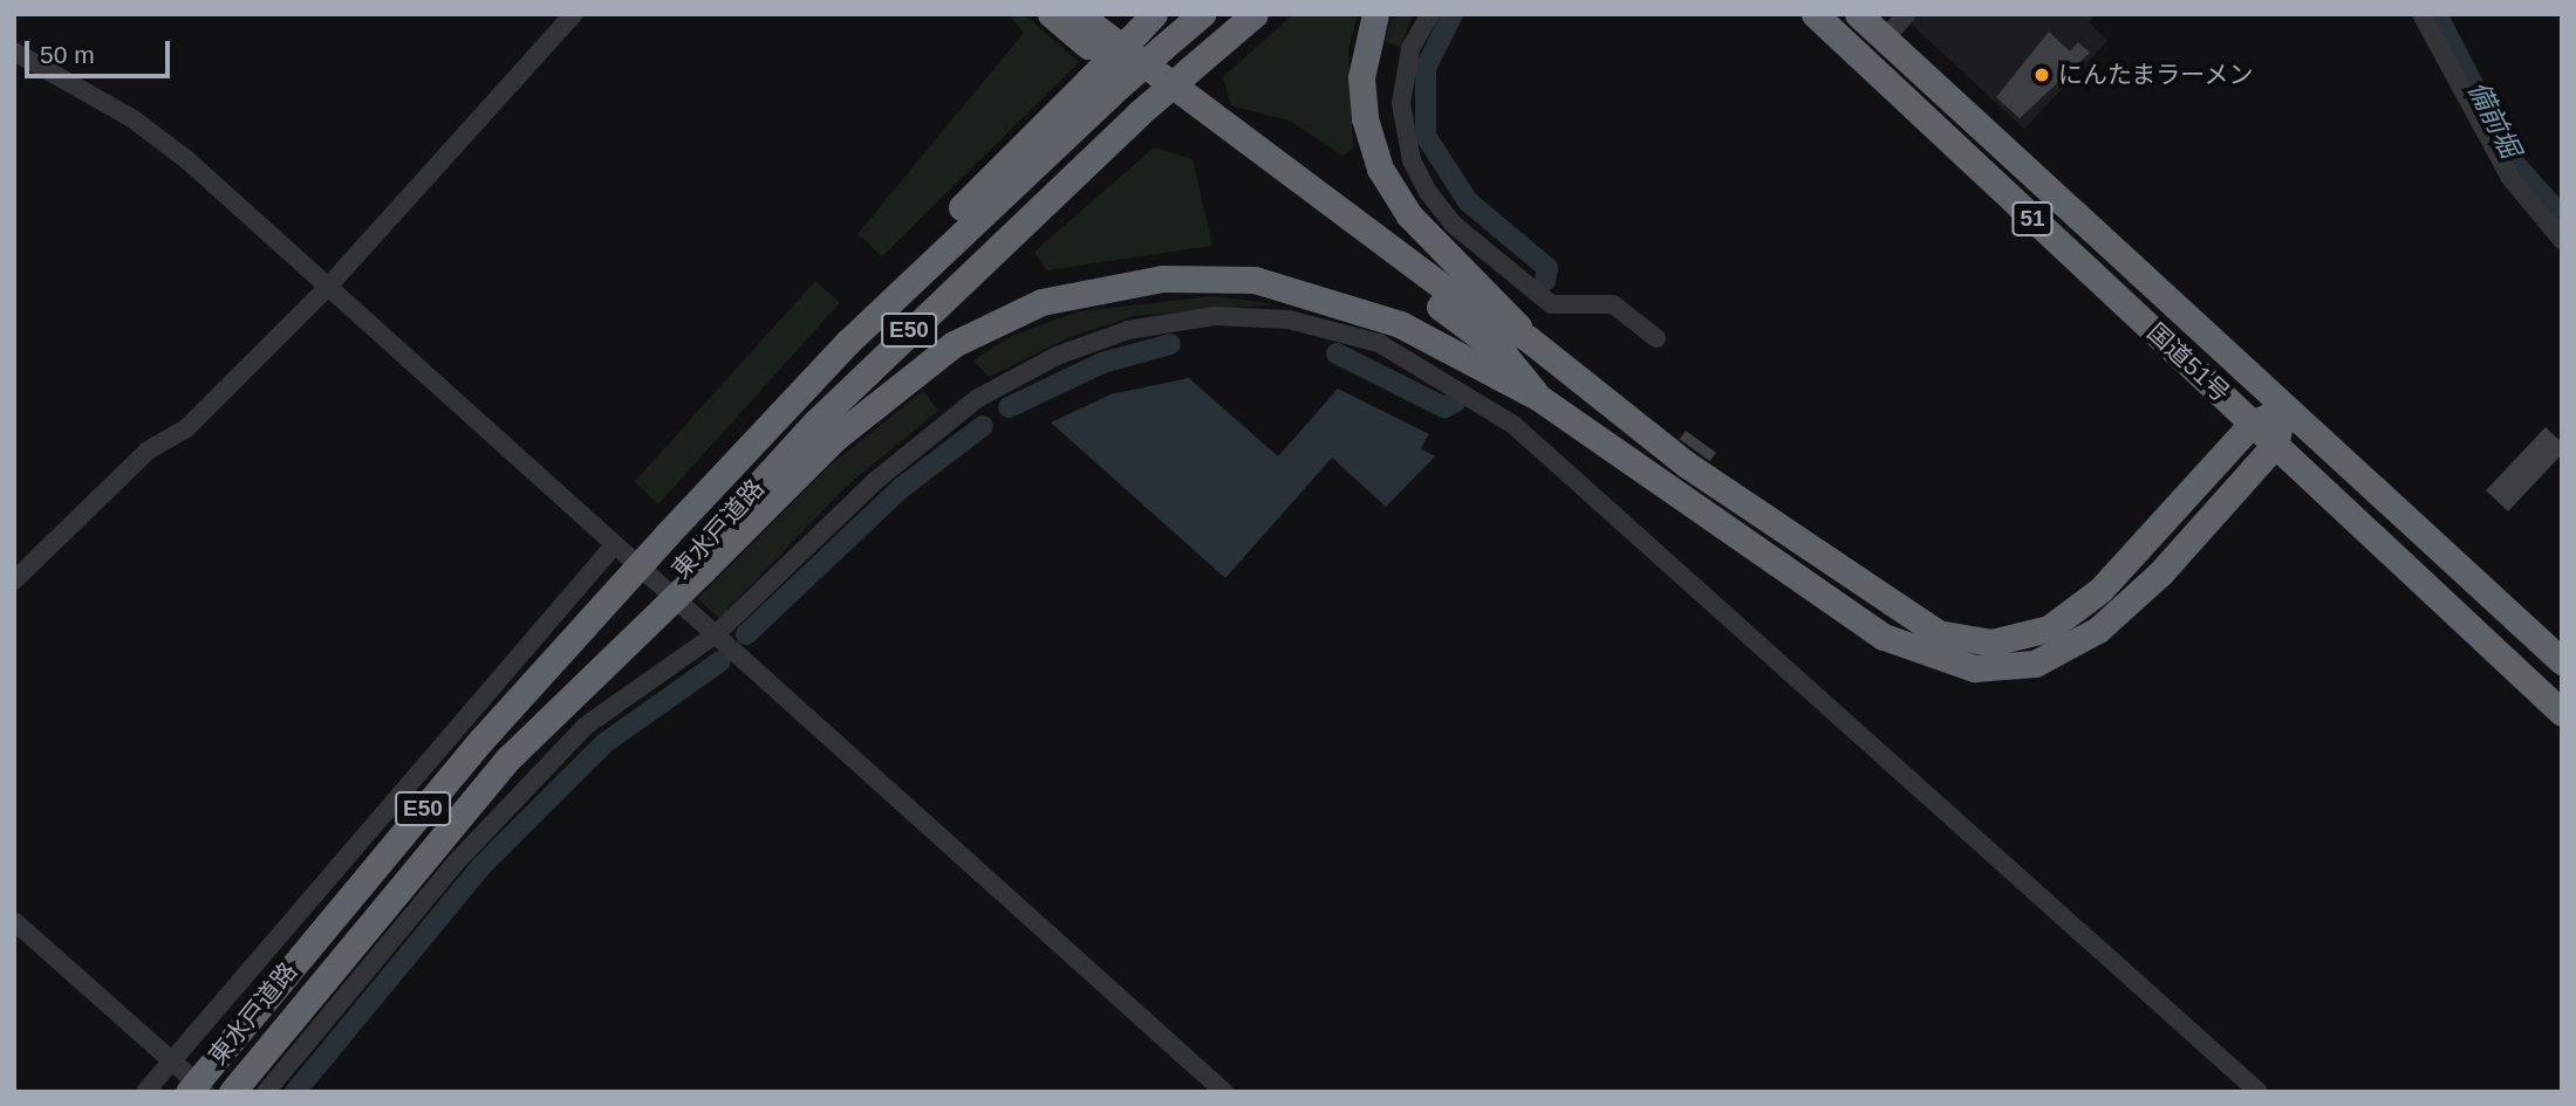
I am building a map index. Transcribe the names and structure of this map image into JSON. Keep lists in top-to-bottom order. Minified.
{"streets":{"highway":["51","E50","国道51号","東水戸道路"]},"water":["備前堀"],"places":["にんたまラーメン"],"scale_bar":"50 m"}
